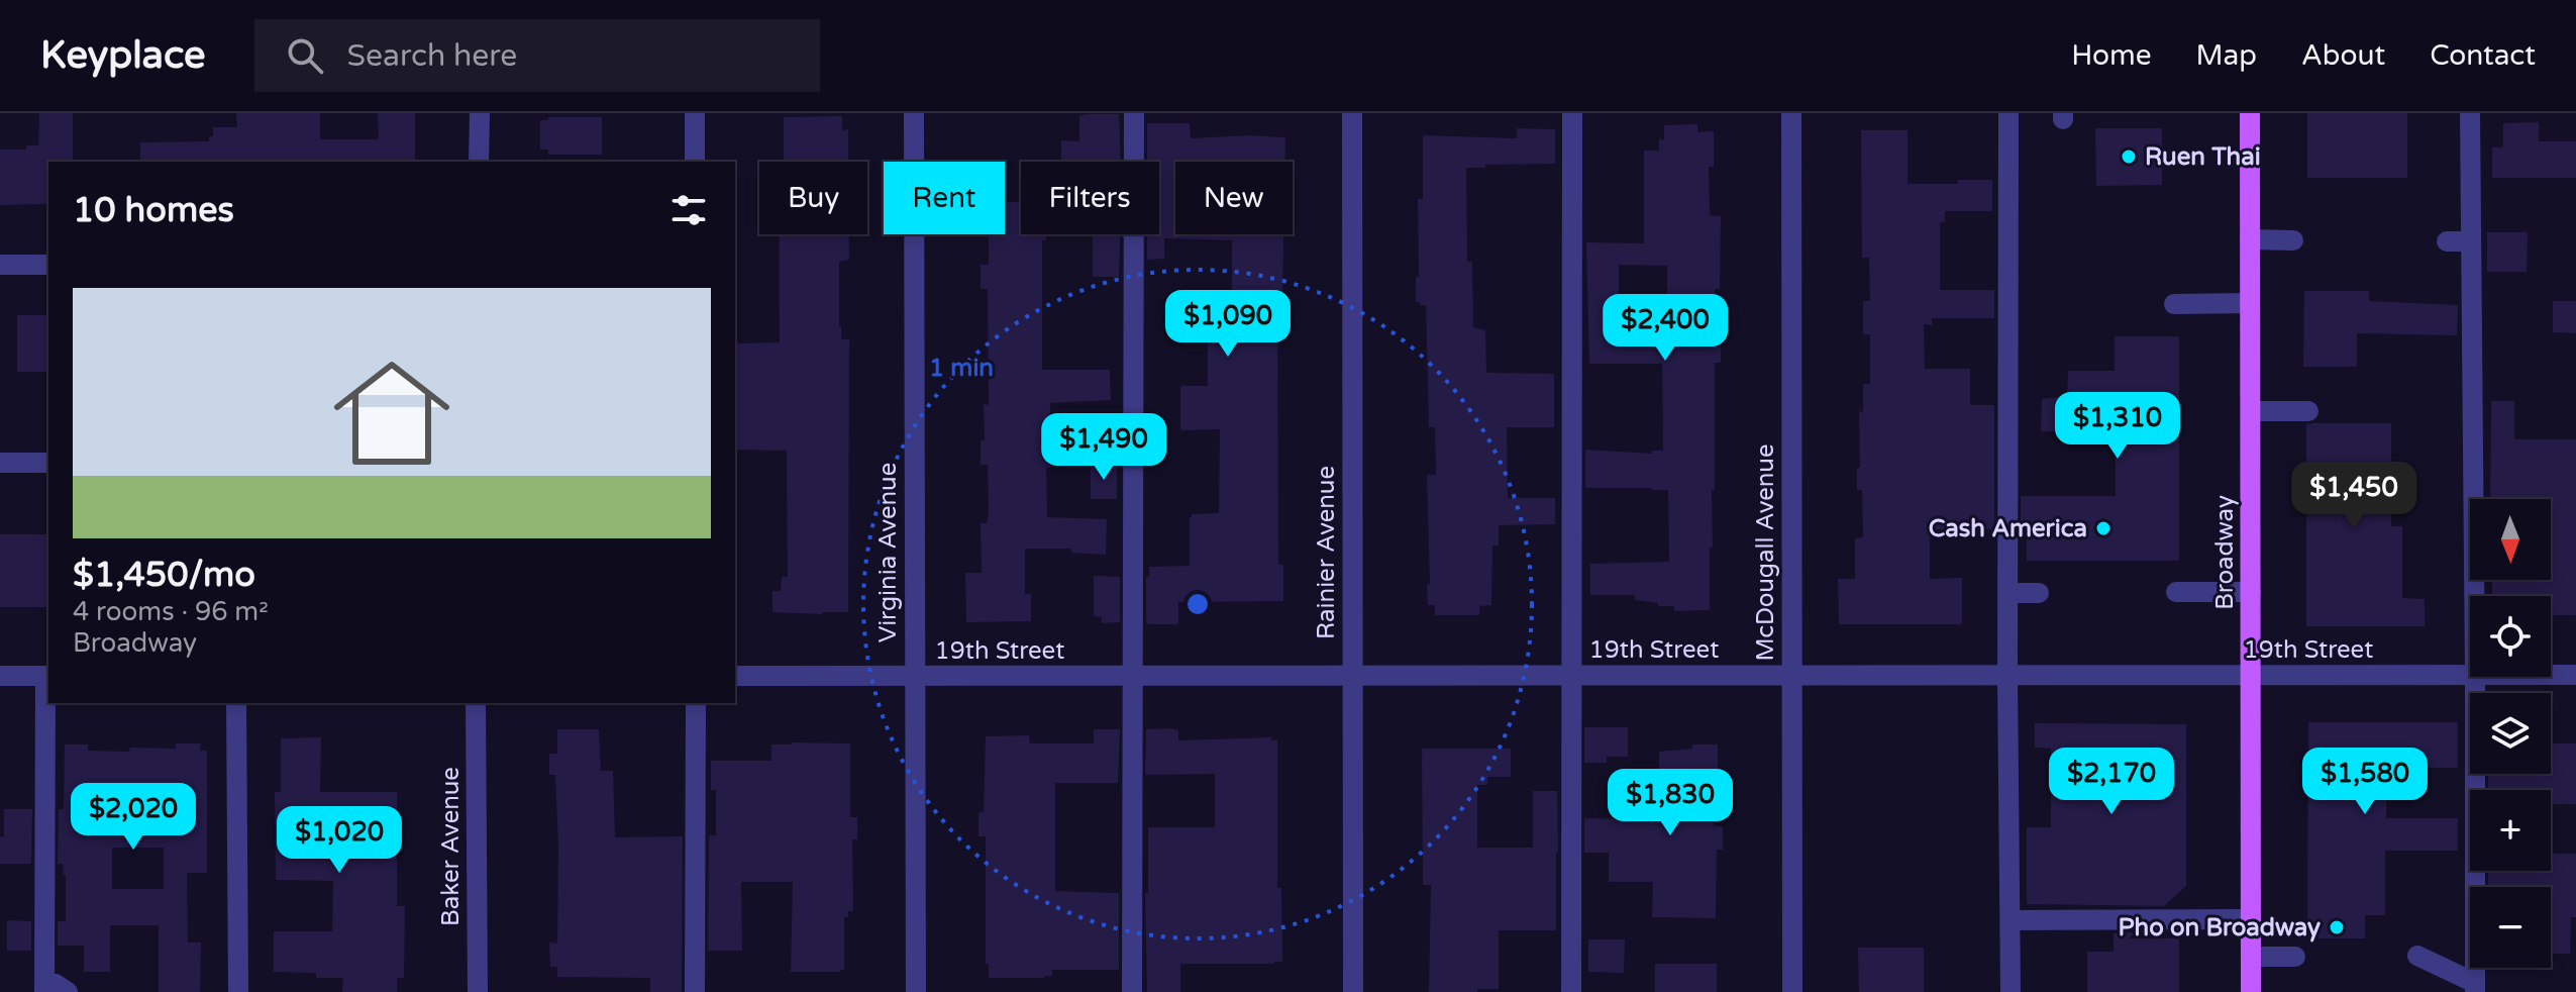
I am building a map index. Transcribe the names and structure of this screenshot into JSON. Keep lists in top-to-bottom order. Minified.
{"streets":{"main road":["Broadway"],"street":["Virginia Avenue","Rainier Avenue","McDougall Avenue","19th Street","Baker Avenue"]},"crossings":[["Virginia Avenue","19th Street"],["Rainier Avenue","19th Street"],["McDougall Avenue","19th Street"],["Broadway","19th Street"]],"places":["Ruen Thai","Cash America","Pho on Broadway"],"north":"bottom","page":{"header":"Keyplace","search":"Search here","nav":["Home","Map","About","Contact"],"chip":["Buy","Rent","Filters","New"],"heading":"10 homes","list":[{"name":"$1,450/mo","note":"4 rooms · 96 m² · Broadway"}],"price":["$1,090","$2,400","$1,310","$1,490","$1,450","$2,170","$1,580","$1,830","$2,020","$1,020"],"map_buttons":["+","−"]},"rings":["1 min"]}
